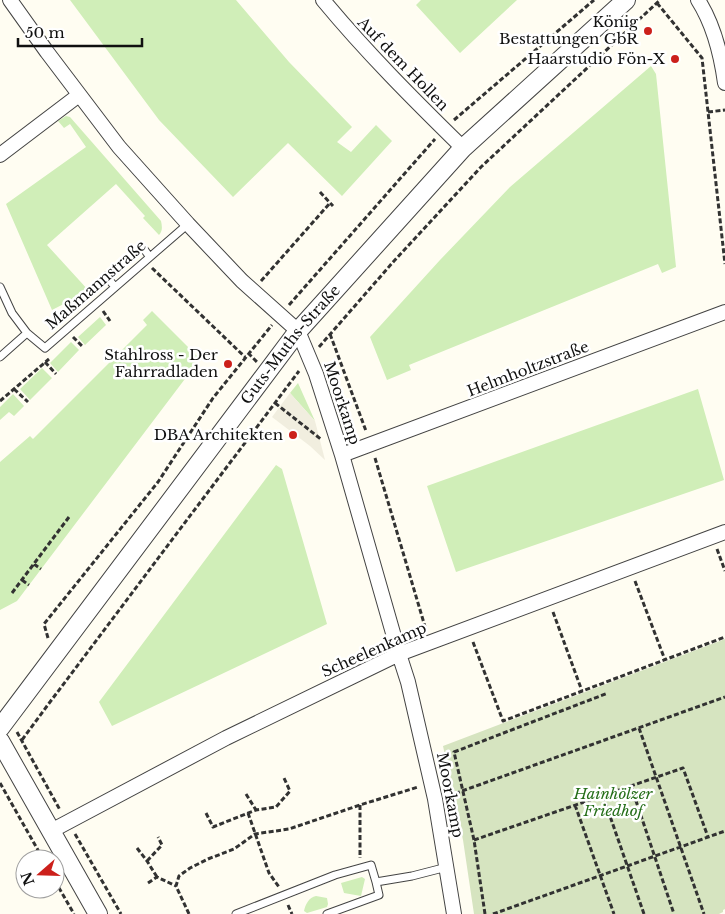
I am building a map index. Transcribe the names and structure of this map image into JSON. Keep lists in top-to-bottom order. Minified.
{"streets":{"street":["Auf dem Hollen","Guts-Muths-Straße","Helmholtzstraße","Moorkamp","Scheelenkamp"],"lane":["Maßmannstraße"]},"crossings":[["Auf dem Hollen","Guts-Muths-Straße"],["Maßmannstraße","Moorkamp"],["Guts-Muths-Straße","Moorkamp"],["Helmholtzstraße","Moorkamp"],["Moorkamp","Scheelenkamp"]],"parks":["Hainhölzer Friedhof"],"places":["König Bestattungen GbR","Haarstudio Fön-X","Stahlross - Der Fahrradladen","DBA Architekten"],"scale_bar":"50 m","north":"left"}
